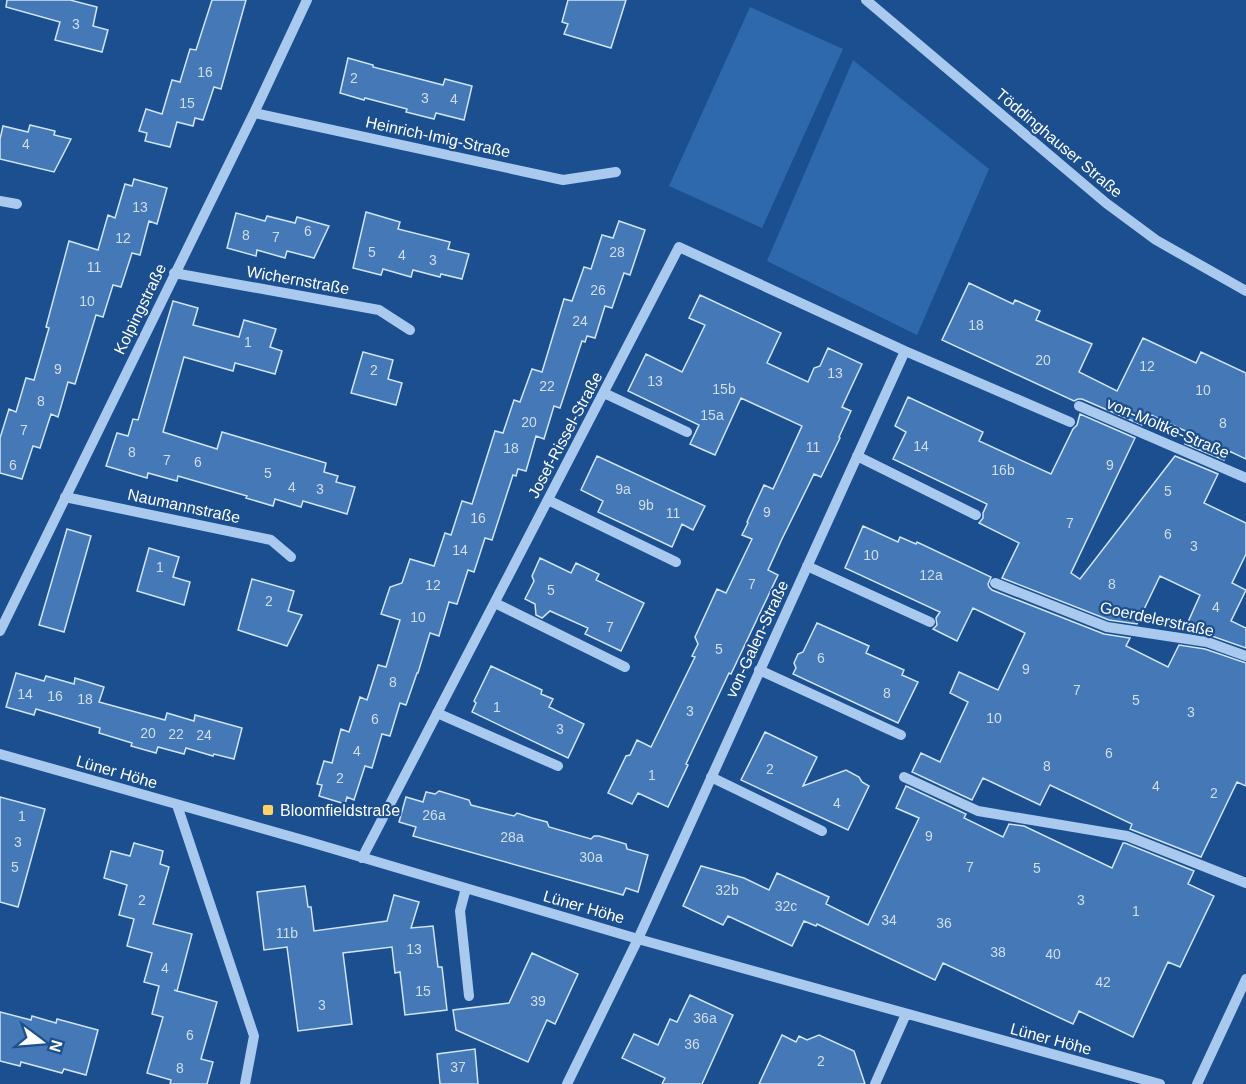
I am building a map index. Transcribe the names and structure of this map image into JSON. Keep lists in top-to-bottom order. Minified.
{"streets":{"street":["Heinrich-Imig-Straße","Töddinghauser Straße","Wichernstraße","Kolpingstraße","von-Moltke-Straße","Josef-Rissel-Straße","Naumannstraße","Goerdelerstraße","von-Galen-Straße","Lüner Höhe"]},"crossings":[["Heinrich-Imig-Straße","Kolpingstraße"],["Wichernstraße","Kolpingstraße"],["Kolpingstraße","Naumannstraße"],["Josef-Rissel-Straße","von-Galen-Straße"],["Josef-Rissel-Straße","Lüner Höhe"],["von-Galen-Straße","Lüner Höhe"]],"places":{"transit":["Bloomfieldstraße"]},"house_numbers":["3","16","2","3","4","15","4","13","6","8","7","12","5","28","4","3","11","26","10","24","18","1","20","12","9","2","13","13","22","15b","10","8","15a","20","8","7","14","11","18","8","7","6","6","9","16b","5","4","3","9a","5","9b","9","11","16","7","6","3","14","10","1","12a","7","8","12","5","2","4","10","7","5","6","9","8","7","8","14","16","18","5","1","3","3","10","6","3","20","22","24","4","6","8","2","1","2","4","2","4","26a","1","9","28a","3","30a","5","7","5","32b","2","3","32c","1","34","36","11b","13","38","40","4","42","15","39","3","36a","6","36","2","37","8"],"north":"right"}
